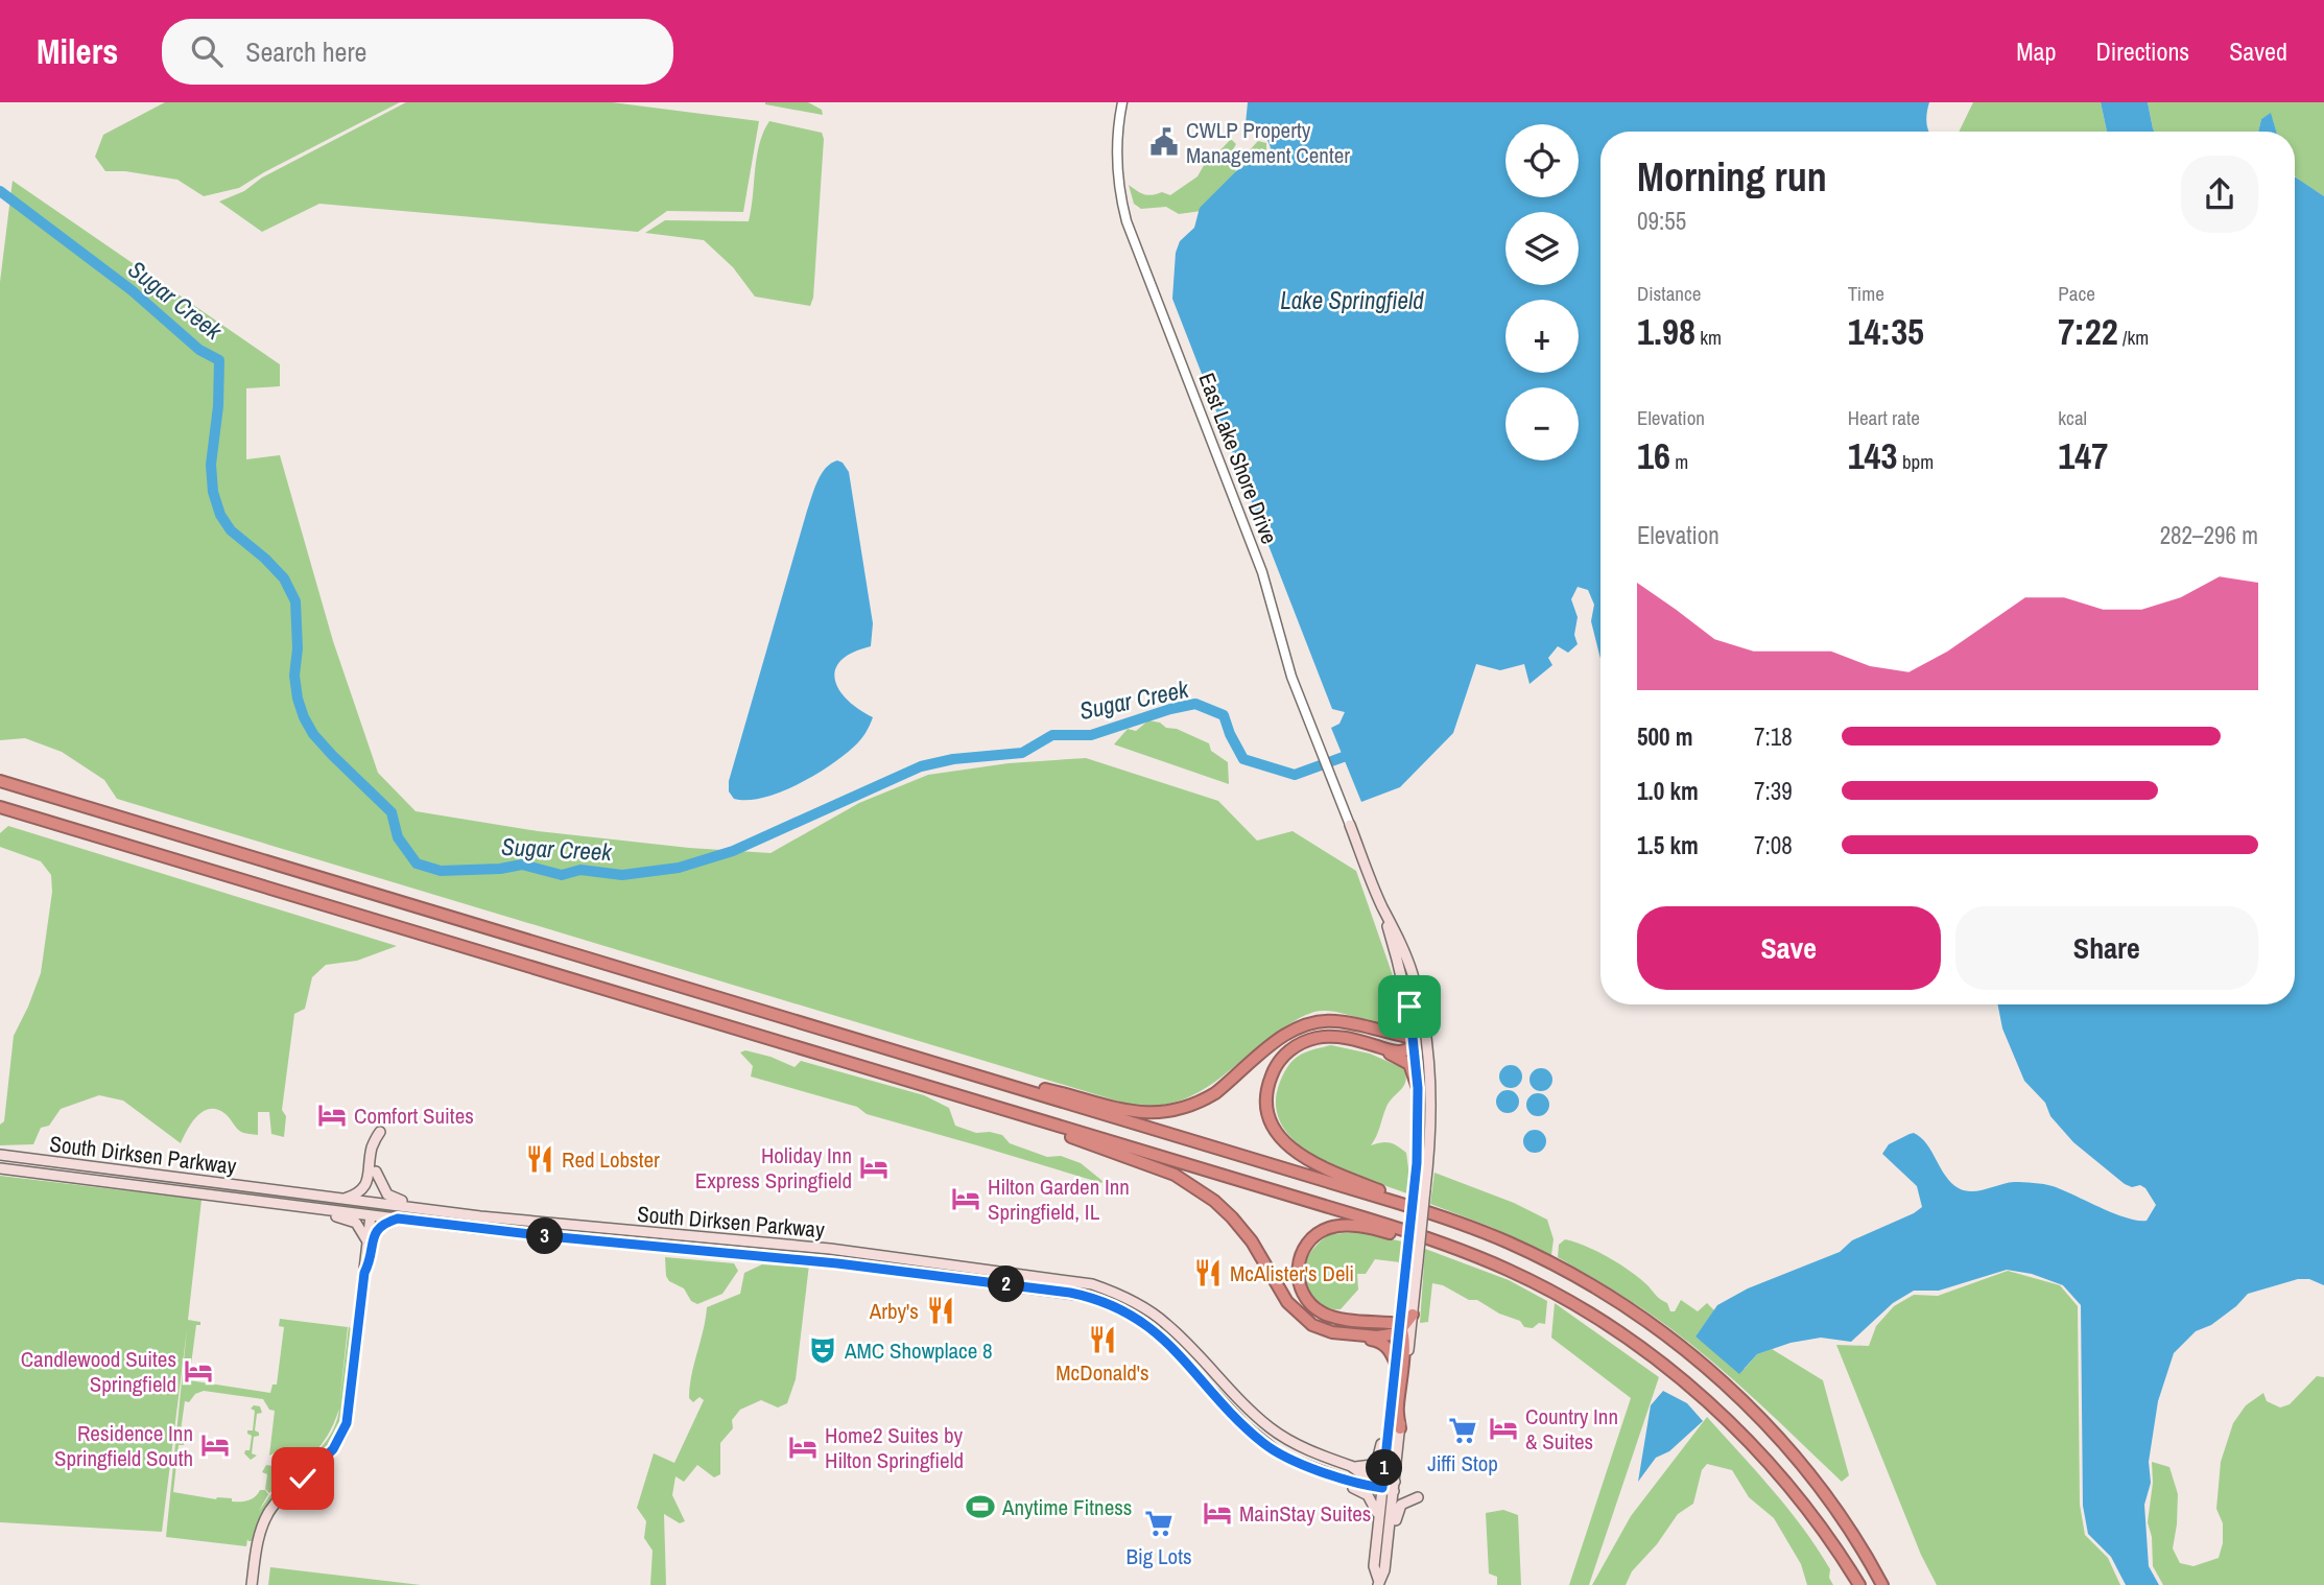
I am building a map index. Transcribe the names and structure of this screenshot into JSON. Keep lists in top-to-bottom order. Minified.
{"streets":{"main road":["South Dirksen Parkway"],"street":["East Lake Shore Drive"]},"water":["Sugar Creek","Lake Springfield"],"places":{"public building":["CWLP Property Management Center"],"hotel":["Comfort Suites","Holiday Inn Express Springfield","Hilton Garden Inn Springfield, IL","Candlewood Suites Springfield","Country Inn & Suites","Residence Inn Springfield South","Home2 Suites by Hilton Springfield","MainStay Suites"],"restaurant":["Red Lobster","McAlister's Deli","Arby's","McDonald's"],"theatre":["AMC Showplace 8"],"supermarket":["Jiffi Stop","Big Lots"],"sports":["Anytime Fitness"]},"page":{"header":"Milers","search":"Search here","nav":["Map","Directions","Saved"],"map_buttons":["+","−"],"heading":["Morning run","09:55"],"stats":[["Distance","1.98 km"],["Time","14:35"],["Pace","7:22 /km"],["Elevation","16 m"],["Heart rate","143 bpm"],["kcal","147"]],"chart":["Elevation","282–296 m"],"list":[{"name":"500 m","note":"7:18"},{"name":"1.0 km","note":"7:39"},{"name":"1.5 km","note":"7:08"}],"buttons":["Save","Share"],"pins":["3","2","1"]}}
